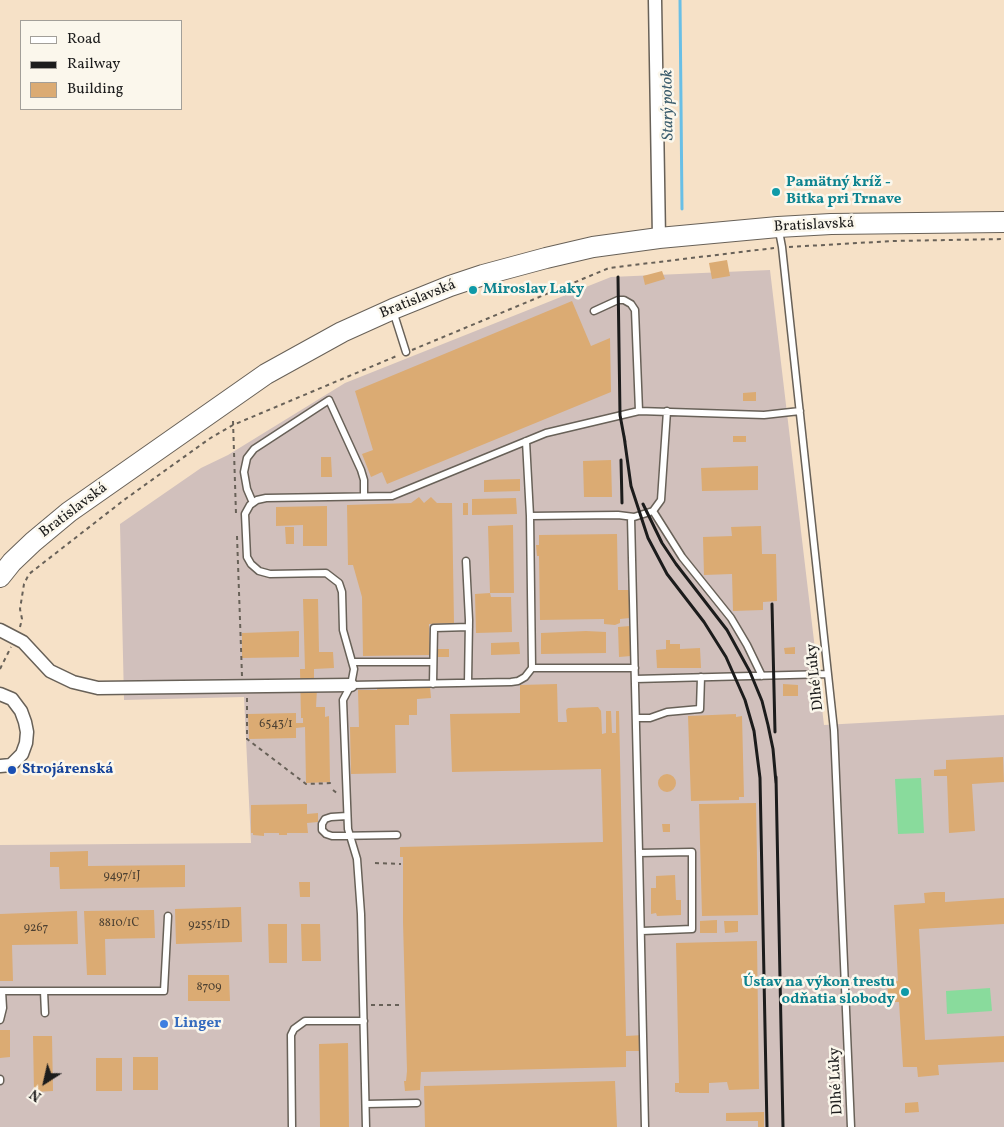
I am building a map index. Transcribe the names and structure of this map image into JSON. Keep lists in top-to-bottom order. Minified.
{"streets":{"main road":["Bratislavská"],"lane":["Dlhé Lúky"]},"crossings":[["Bratislavská","Dlhé Lúky"]],"water":["Starý potok"],"places":["Pamätný kríž - Bitka pri Trnave","Miroslav Laky","Strojárenská","Ústav na výkon trestu odňatia slobody","Linger"],"house_numbers":["6543/1","9497/1J","8810/1C","9255/1D","9267","8709"],"legend":["Road","Railway","Building"],"north":"bottom left"}
